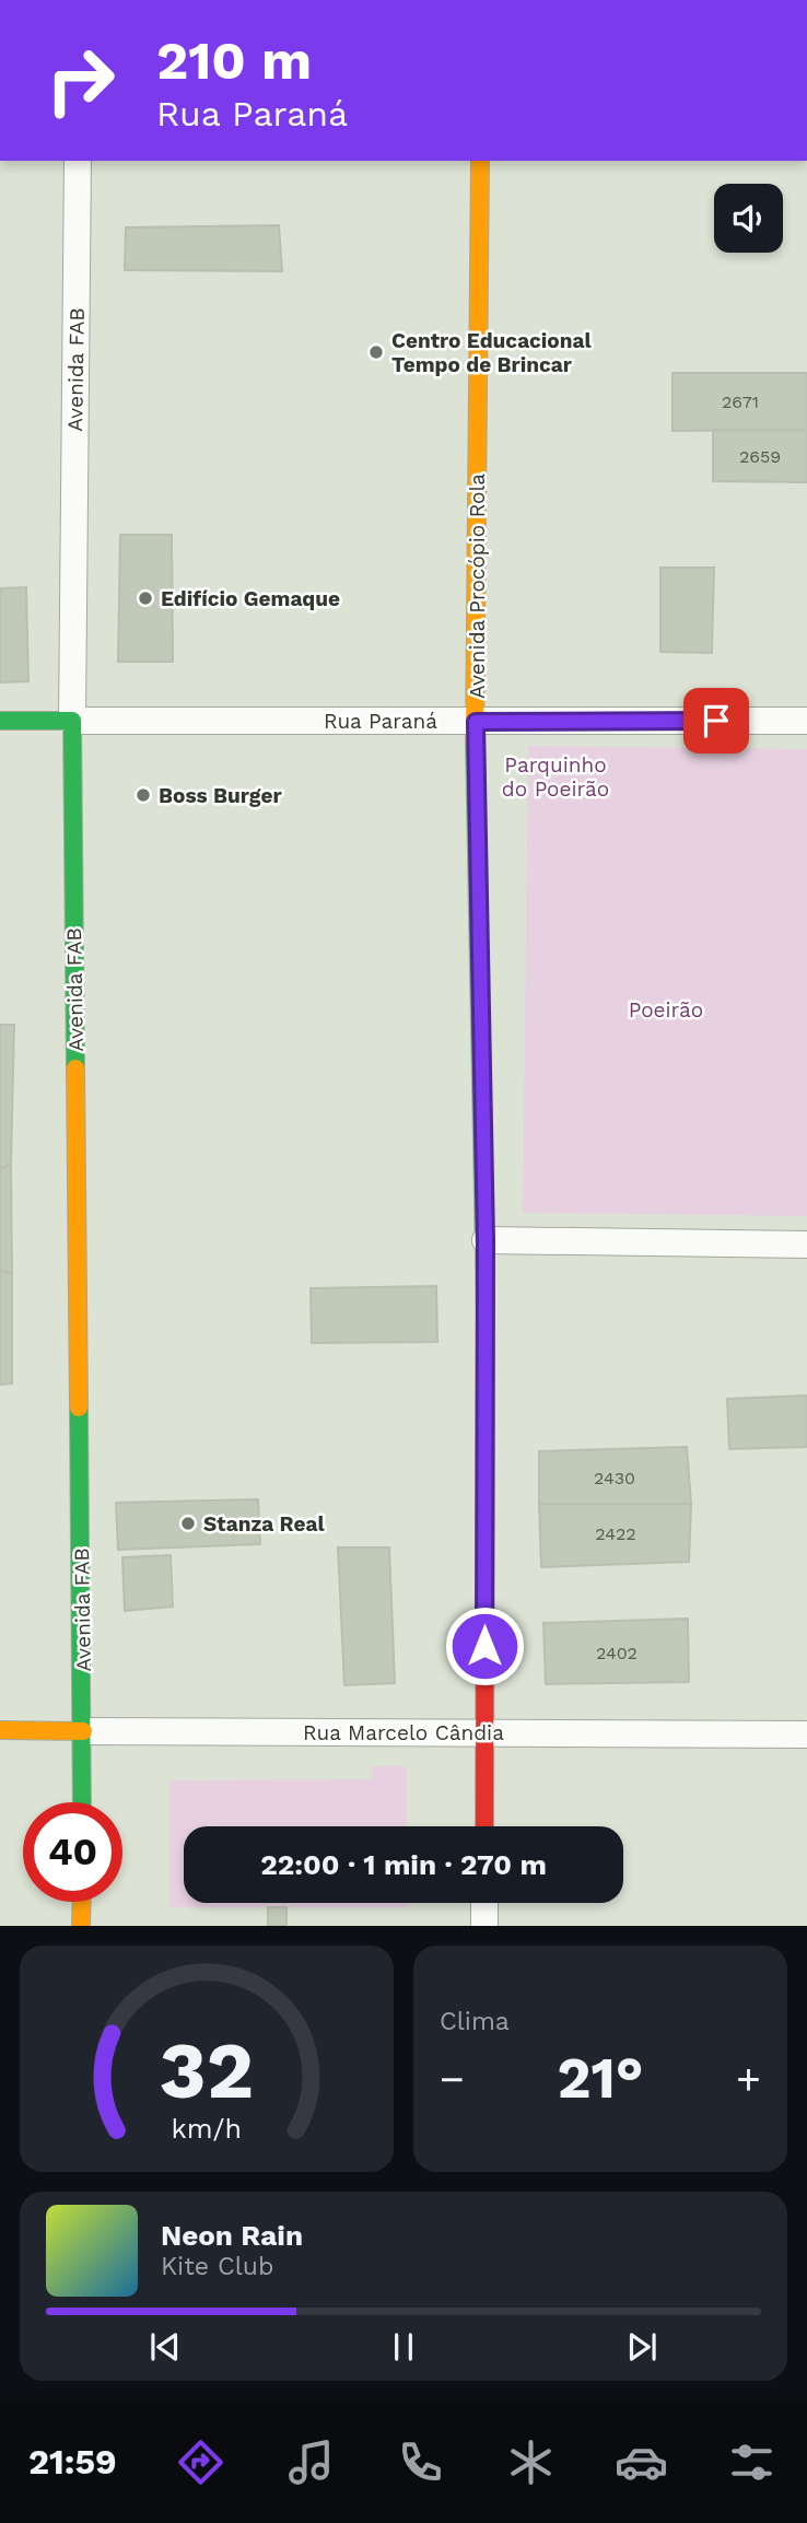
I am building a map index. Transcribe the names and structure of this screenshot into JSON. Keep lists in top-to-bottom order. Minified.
{"streets":{"street":["Avenida FAB","Avenida Procópio Rola","Rua Paraná","Rua Marcelo Cândia"]},"crossings":[["Avenida FAB","Rua Paraná"],["Avenida FAB","Rua Marcelo Cândia"],["Avenida Procópio Rola","Rua Paraná"],["Avenida Procópio Rola","Rua Marcelo Cândia"]],"parks":["Parquinho do Poeirão","Poeirão"],"places":["Centro Educacional Tempo de Brincar","Edifício Gemaque","Boss Burger","Stanza Real"],"house_numbers":["2671","2659","2430","2422","2402"],"page":{"turn":["210 m","Rua Paraná"],"limit":"40","trip":"22:00 · 1 min · 270 m","tile":"Clima","heat":["−","21°","+"],"song":["Neon Rain","Kite Club"],"tabs":"21:59","gauge":["32","km/h"]}}
